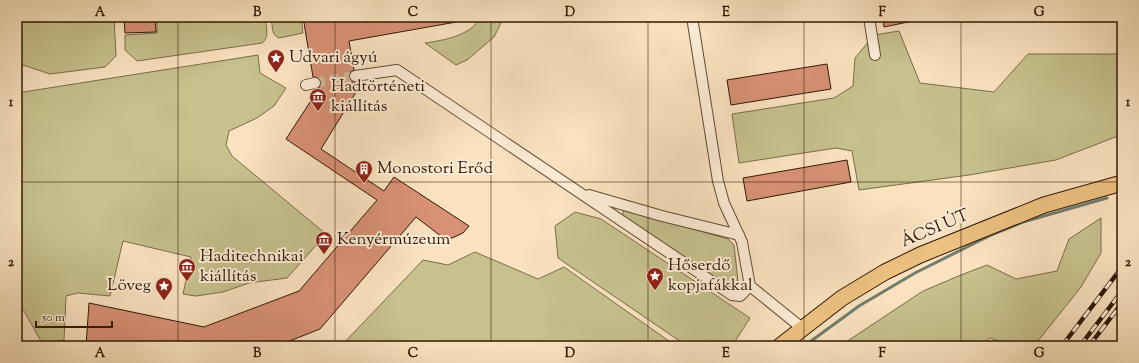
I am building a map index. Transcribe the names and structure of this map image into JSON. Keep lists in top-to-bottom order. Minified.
{"streets":{"main road":["ÁCSI ÚT"]},"places":{"place":["Udvari ágyú","Hőserdő kopjafákkal","Löveg"],"museum":["Hadtörténeti kiállítás","Kenyérmúzeum","Haditechnikai kiállítás"],"building":["Monostori Erőd"]},"scale_bar":"50 m","grid":{"columns":["A","B","C","D","E","F","G"],"rows":["1","2"]}}
